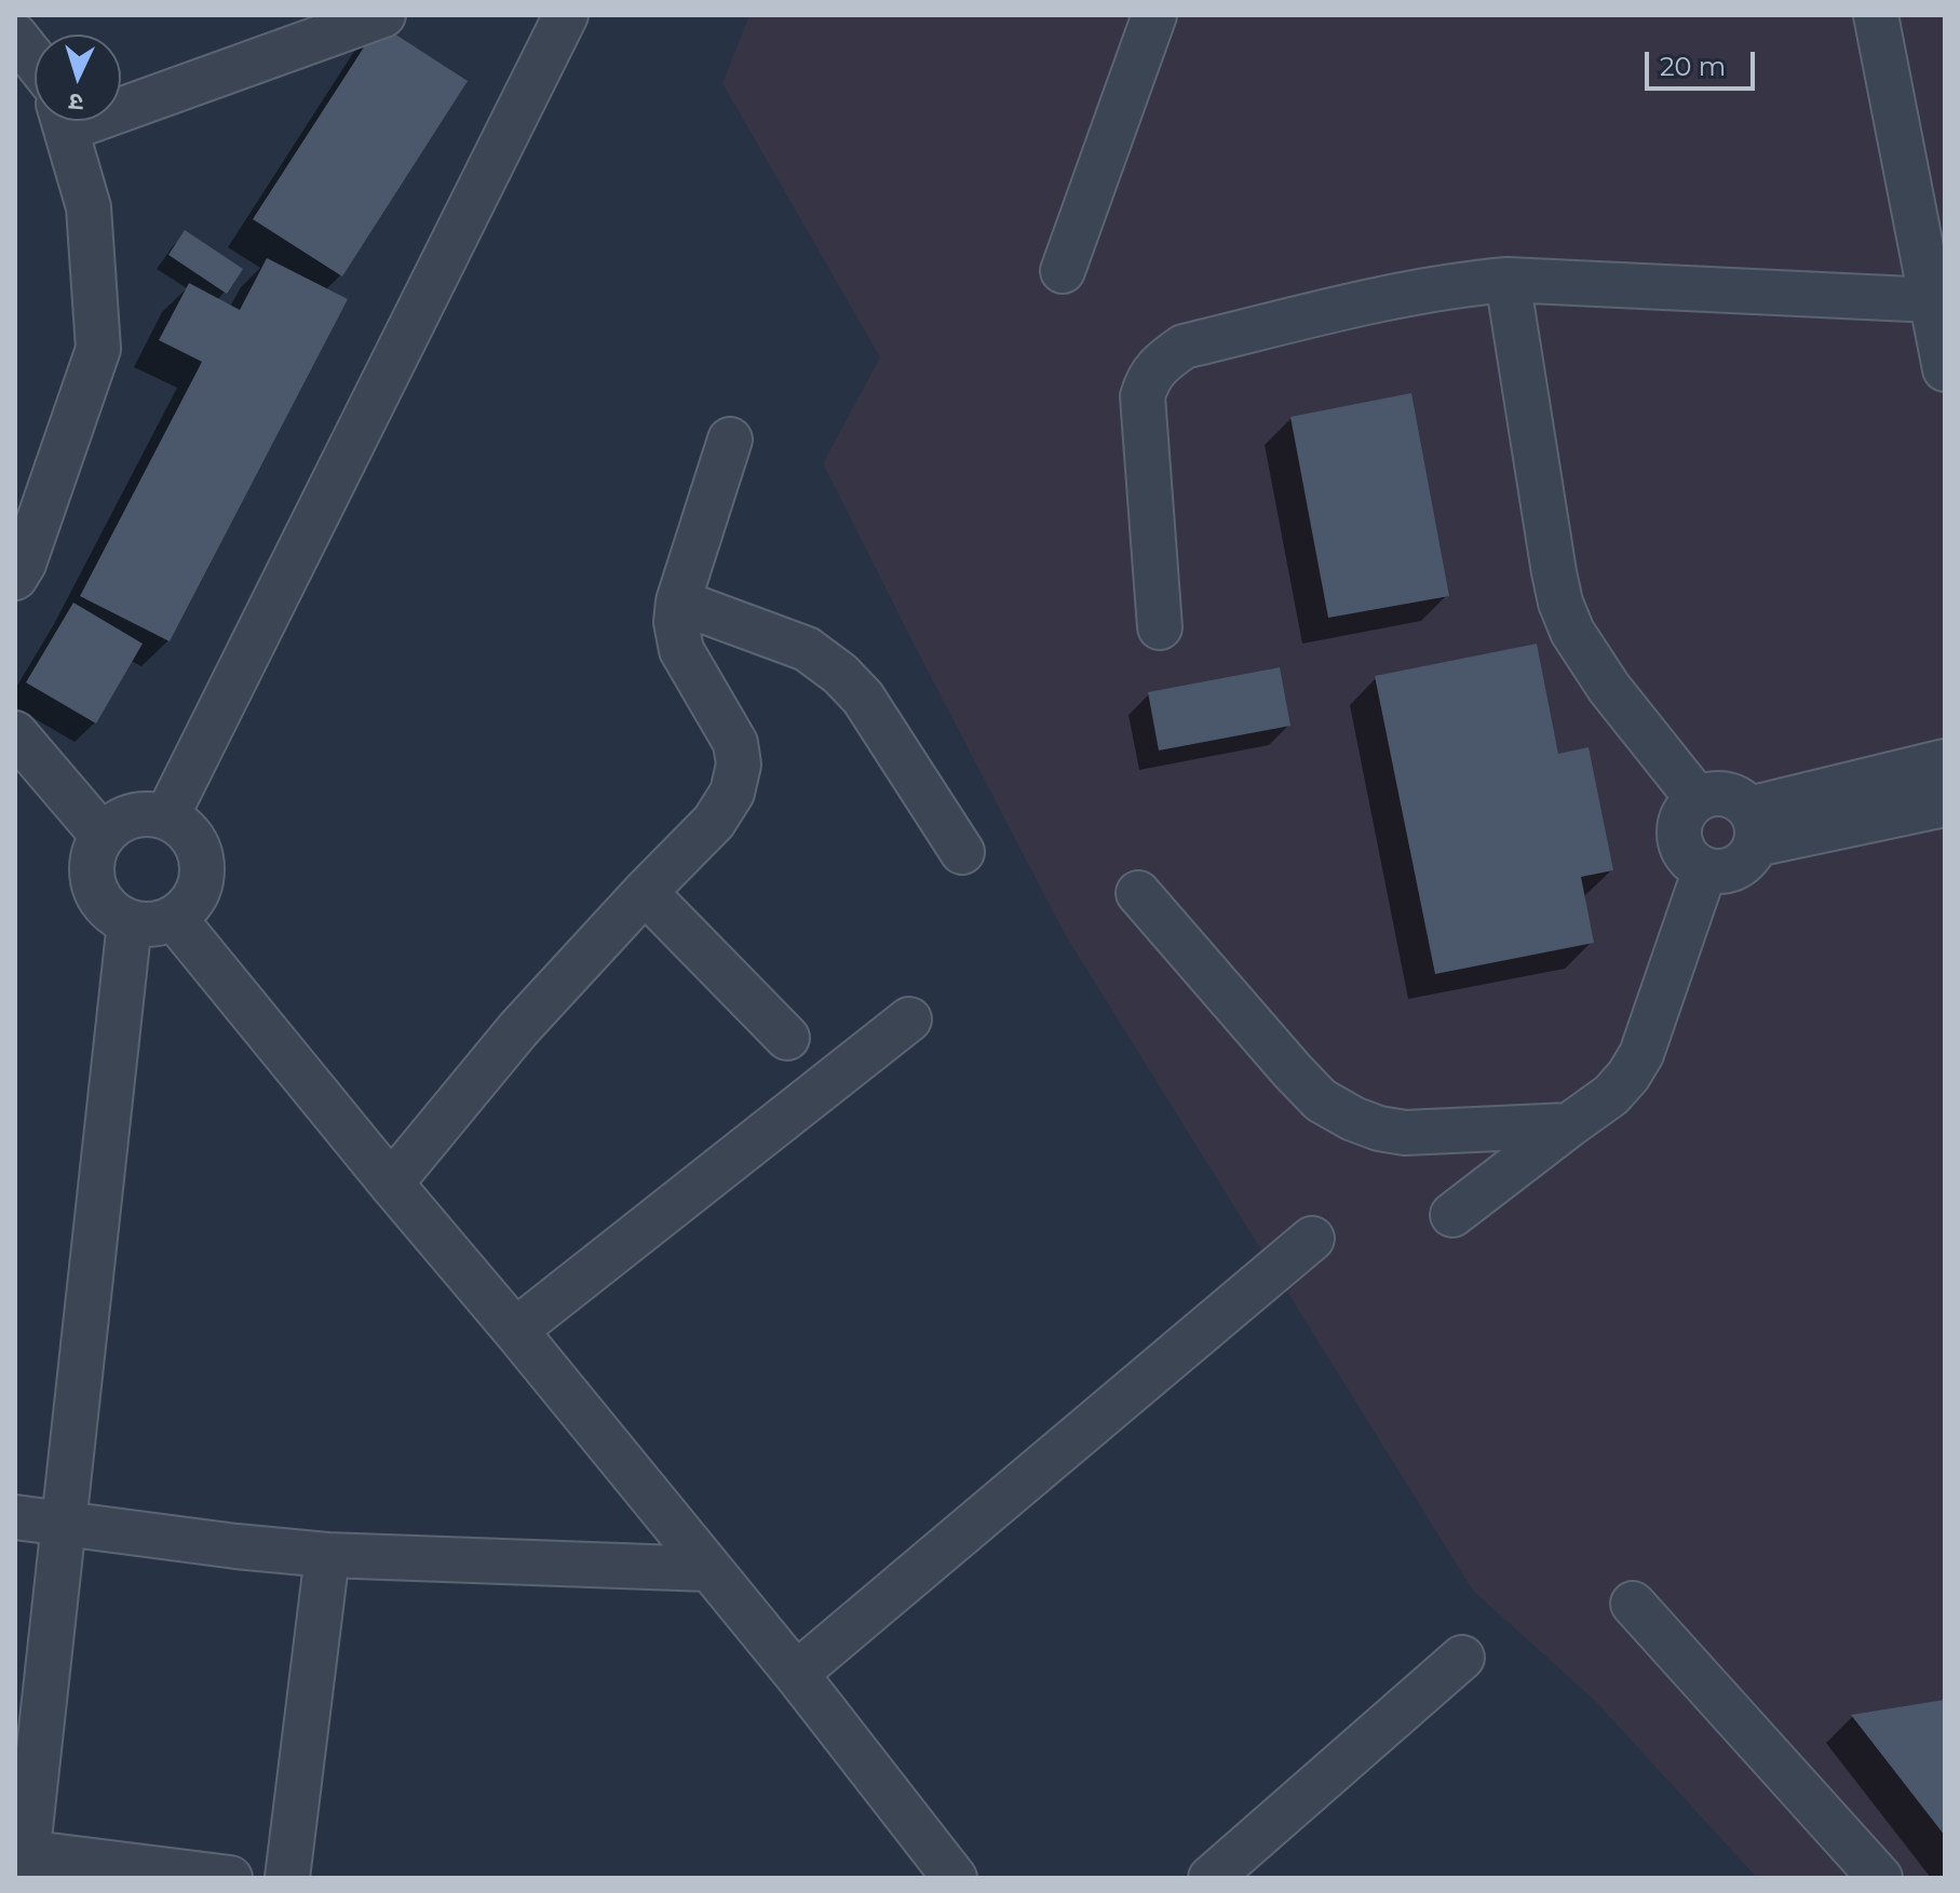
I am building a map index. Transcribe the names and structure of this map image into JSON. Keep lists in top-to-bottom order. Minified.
{"scale_bar":"20 m","north":"bottom"}
